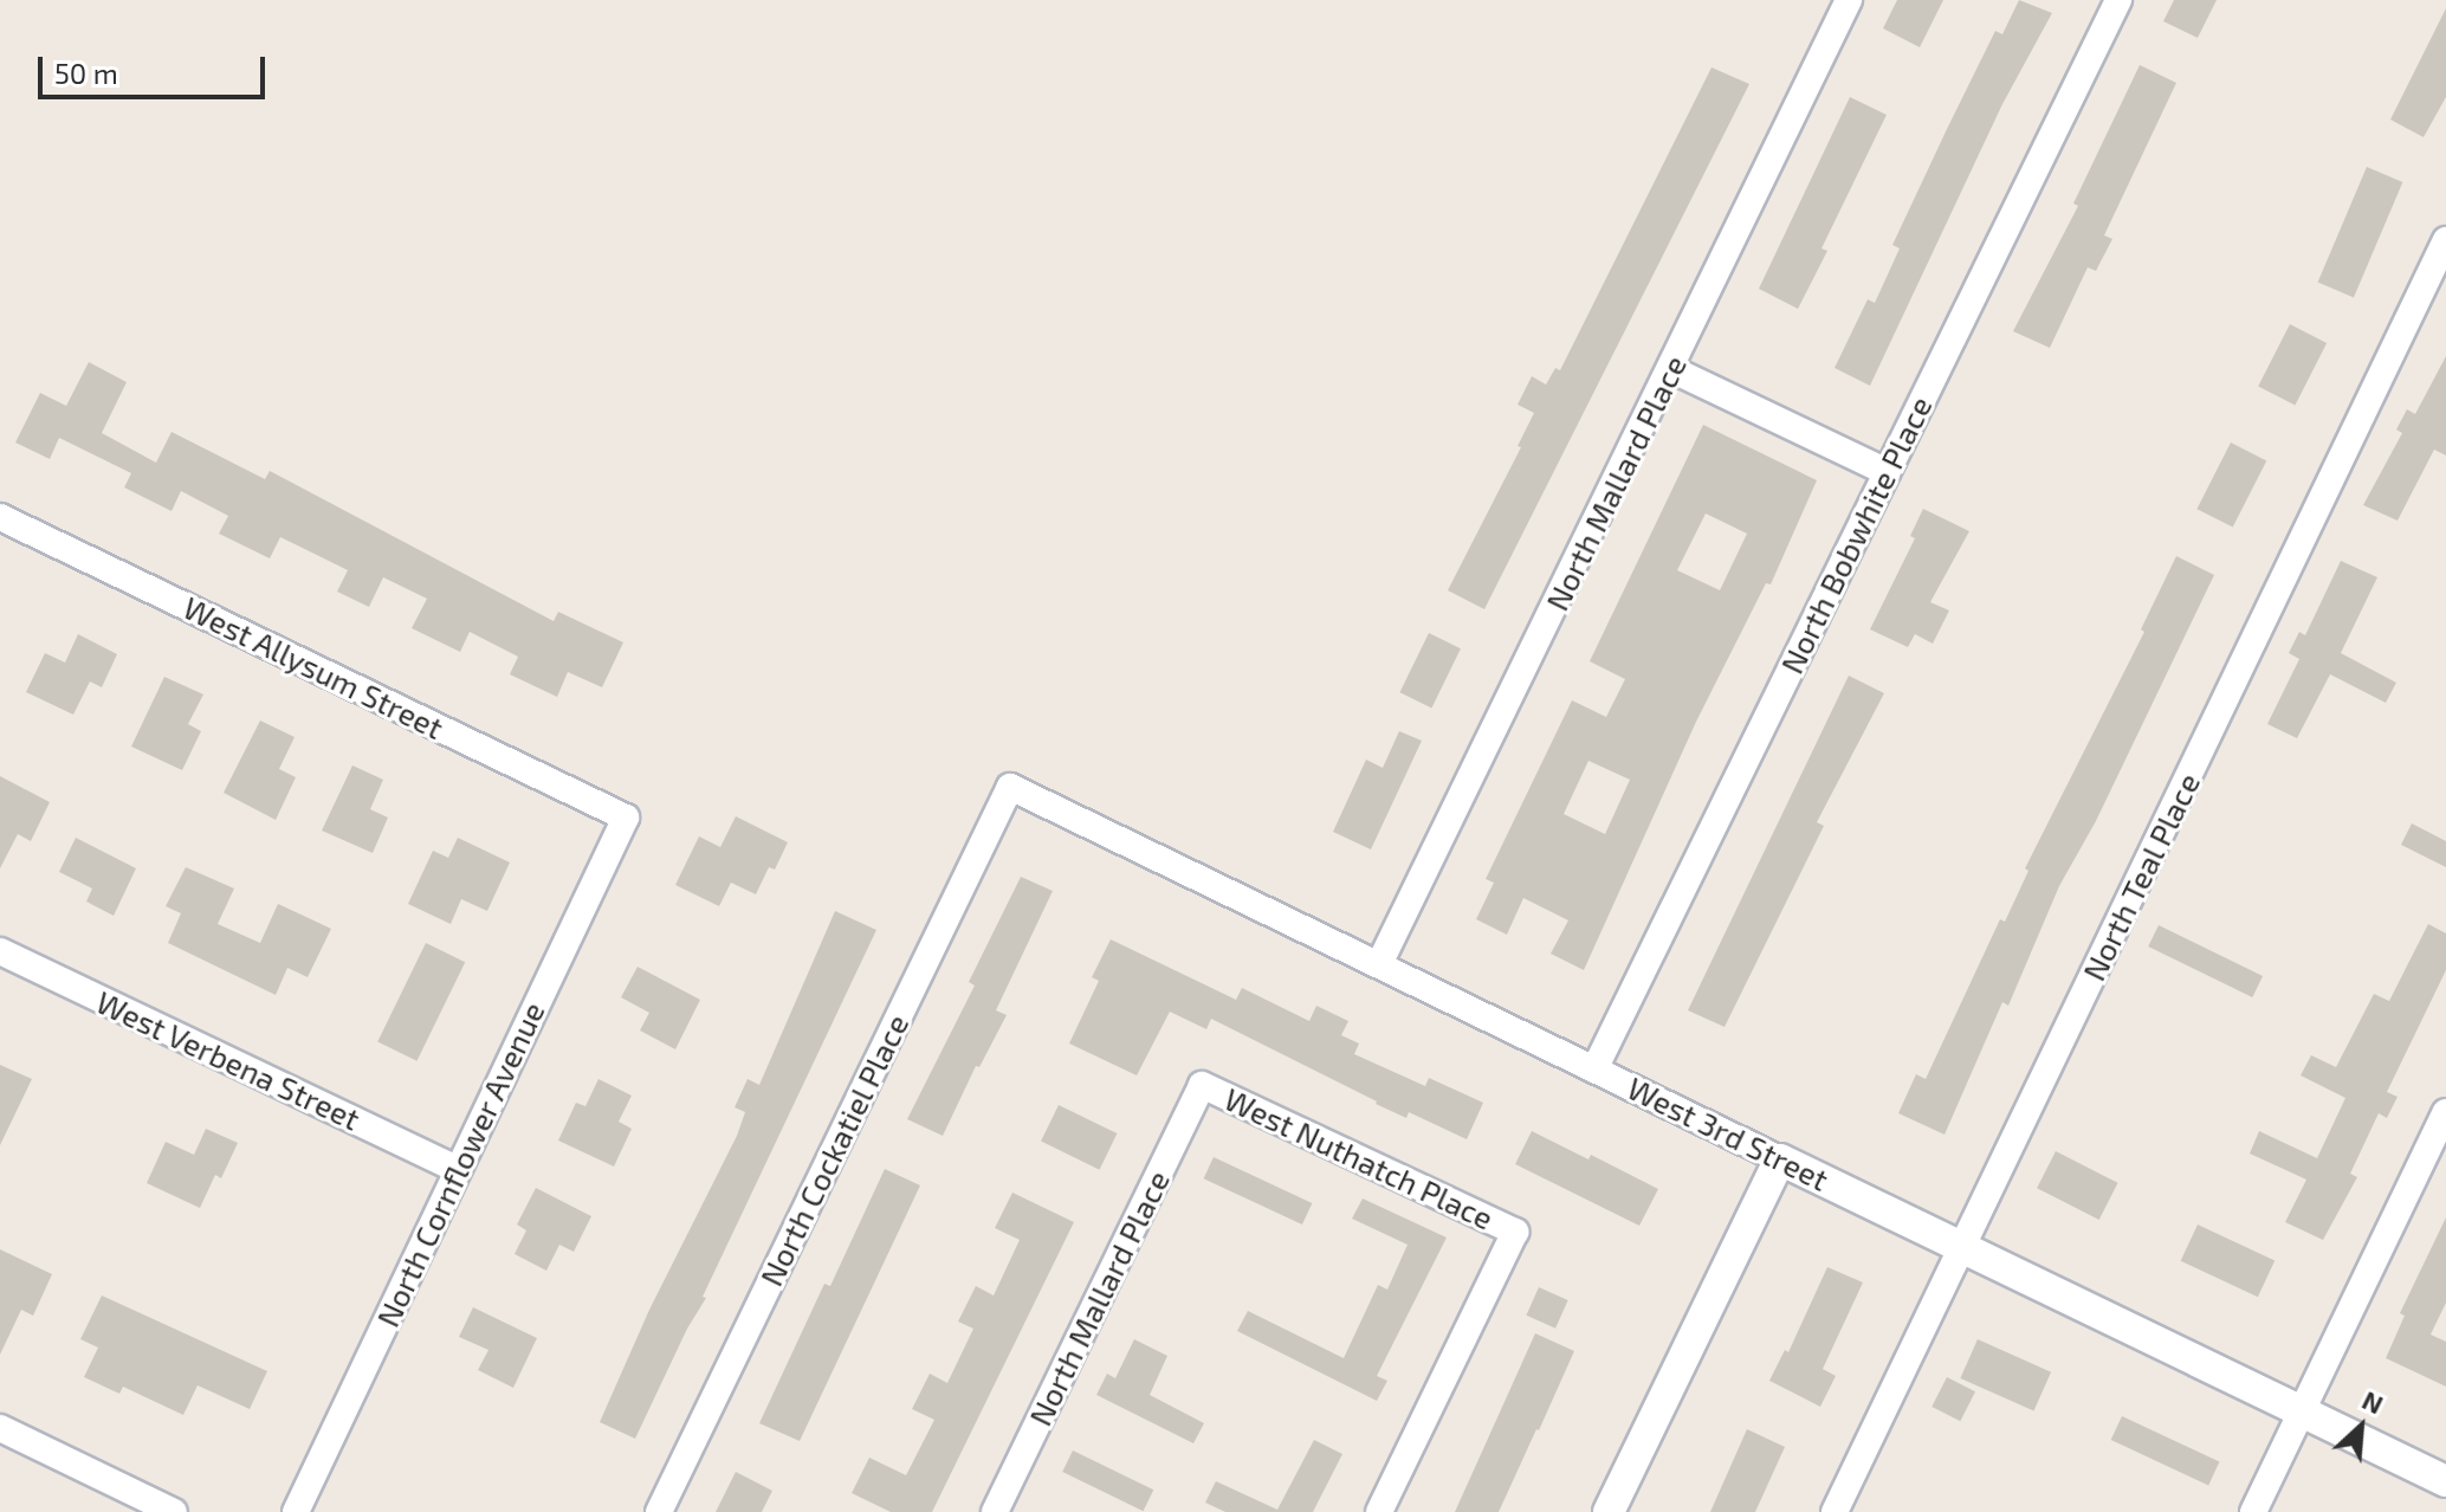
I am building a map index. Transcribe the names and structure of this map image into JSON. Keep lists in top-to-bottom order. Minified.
{"streets":{"street":["North Mallard Place","North Bobwhite Place","West Allysum Street","North Teal Place","West Verbena Street","West 3rd Street","North Cockatiel Place","West Nuthatch Place","North Cornflower Avenue"]},"crossings":[["North Mallard Place","West 3rd Street"],["North Mallard Place","West Nuthatch Place"],["North Bobwhite Place","West 3rd Street"],["West Allysum Street","North Cornflower Avenue"],["North Teal Place","West 3rd Street"],["West Verbena Street","North Cornflower Avenue"],["West 3rd Street","North Cockatiel Place"]],"scale_bar":"50 m","north":"top right"}
